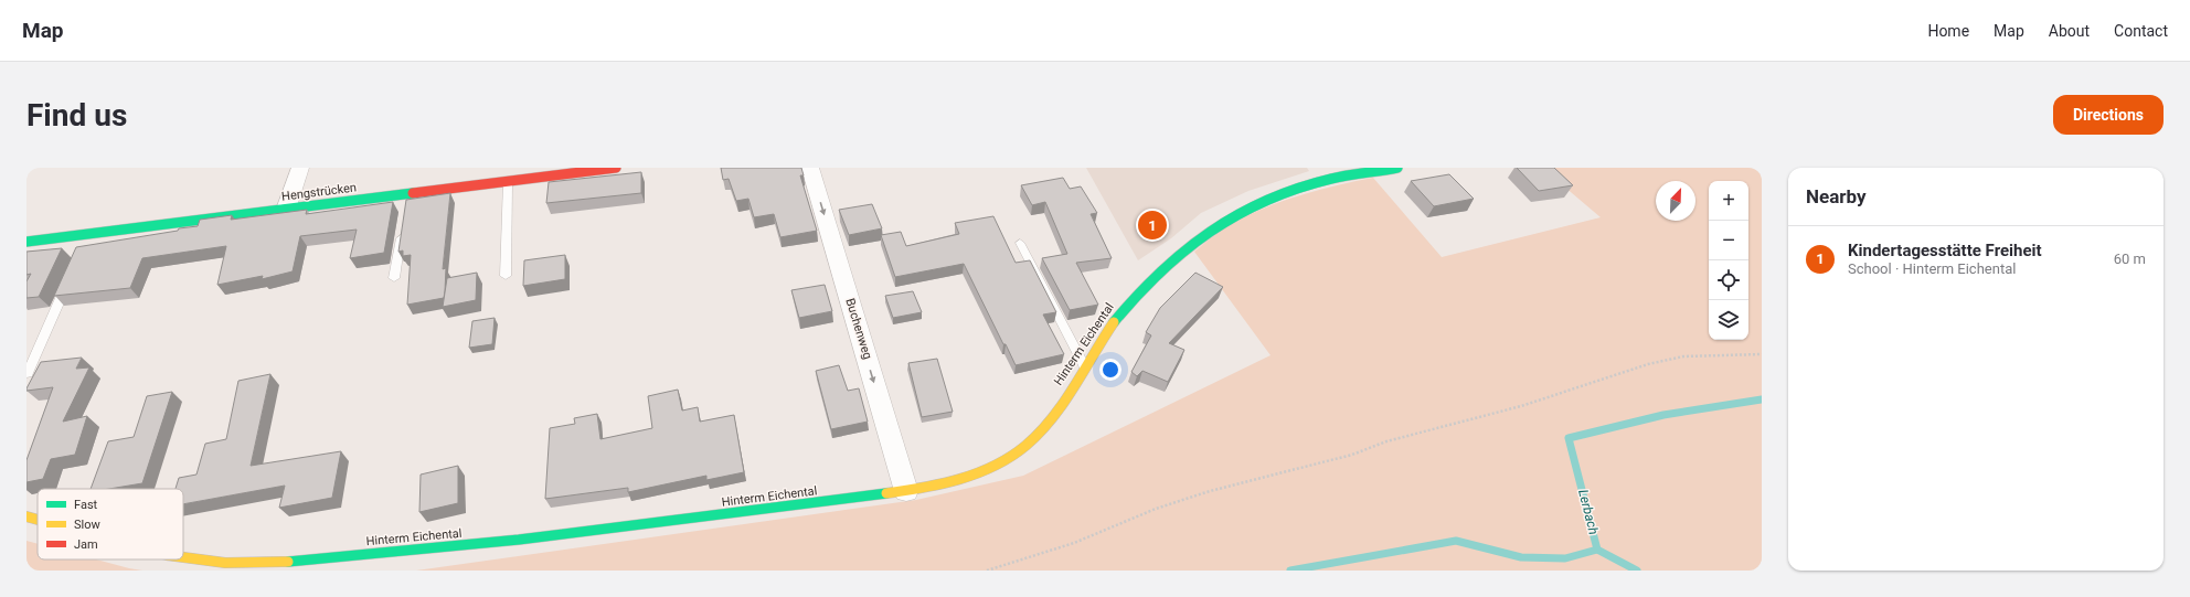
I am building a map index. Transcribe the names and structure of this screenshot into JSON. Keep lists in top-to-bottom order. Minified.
{"streets":{"street":["Hengstrücken","Buchenweg","Hinterm Eichental"]},"crossings":[["Buchenweg","Hinterm Eichental"]],"one_way":["Buchenweg"],"water":["Lerbach"],"legend":["Fast","Slow","Jam"],"north":"top right","page":{"header":"Map","nav":["Home","Map","About","Contact"],"buttons":"Directions","title":"Find us","heading":"Nearby","map_buttons":["+","−"],"pins":"1","list":[{"mark":"1","name":"Kindertagesstätte Freiheit","note":"School · Hinterm Eichental","value":"60 m"}]}}
